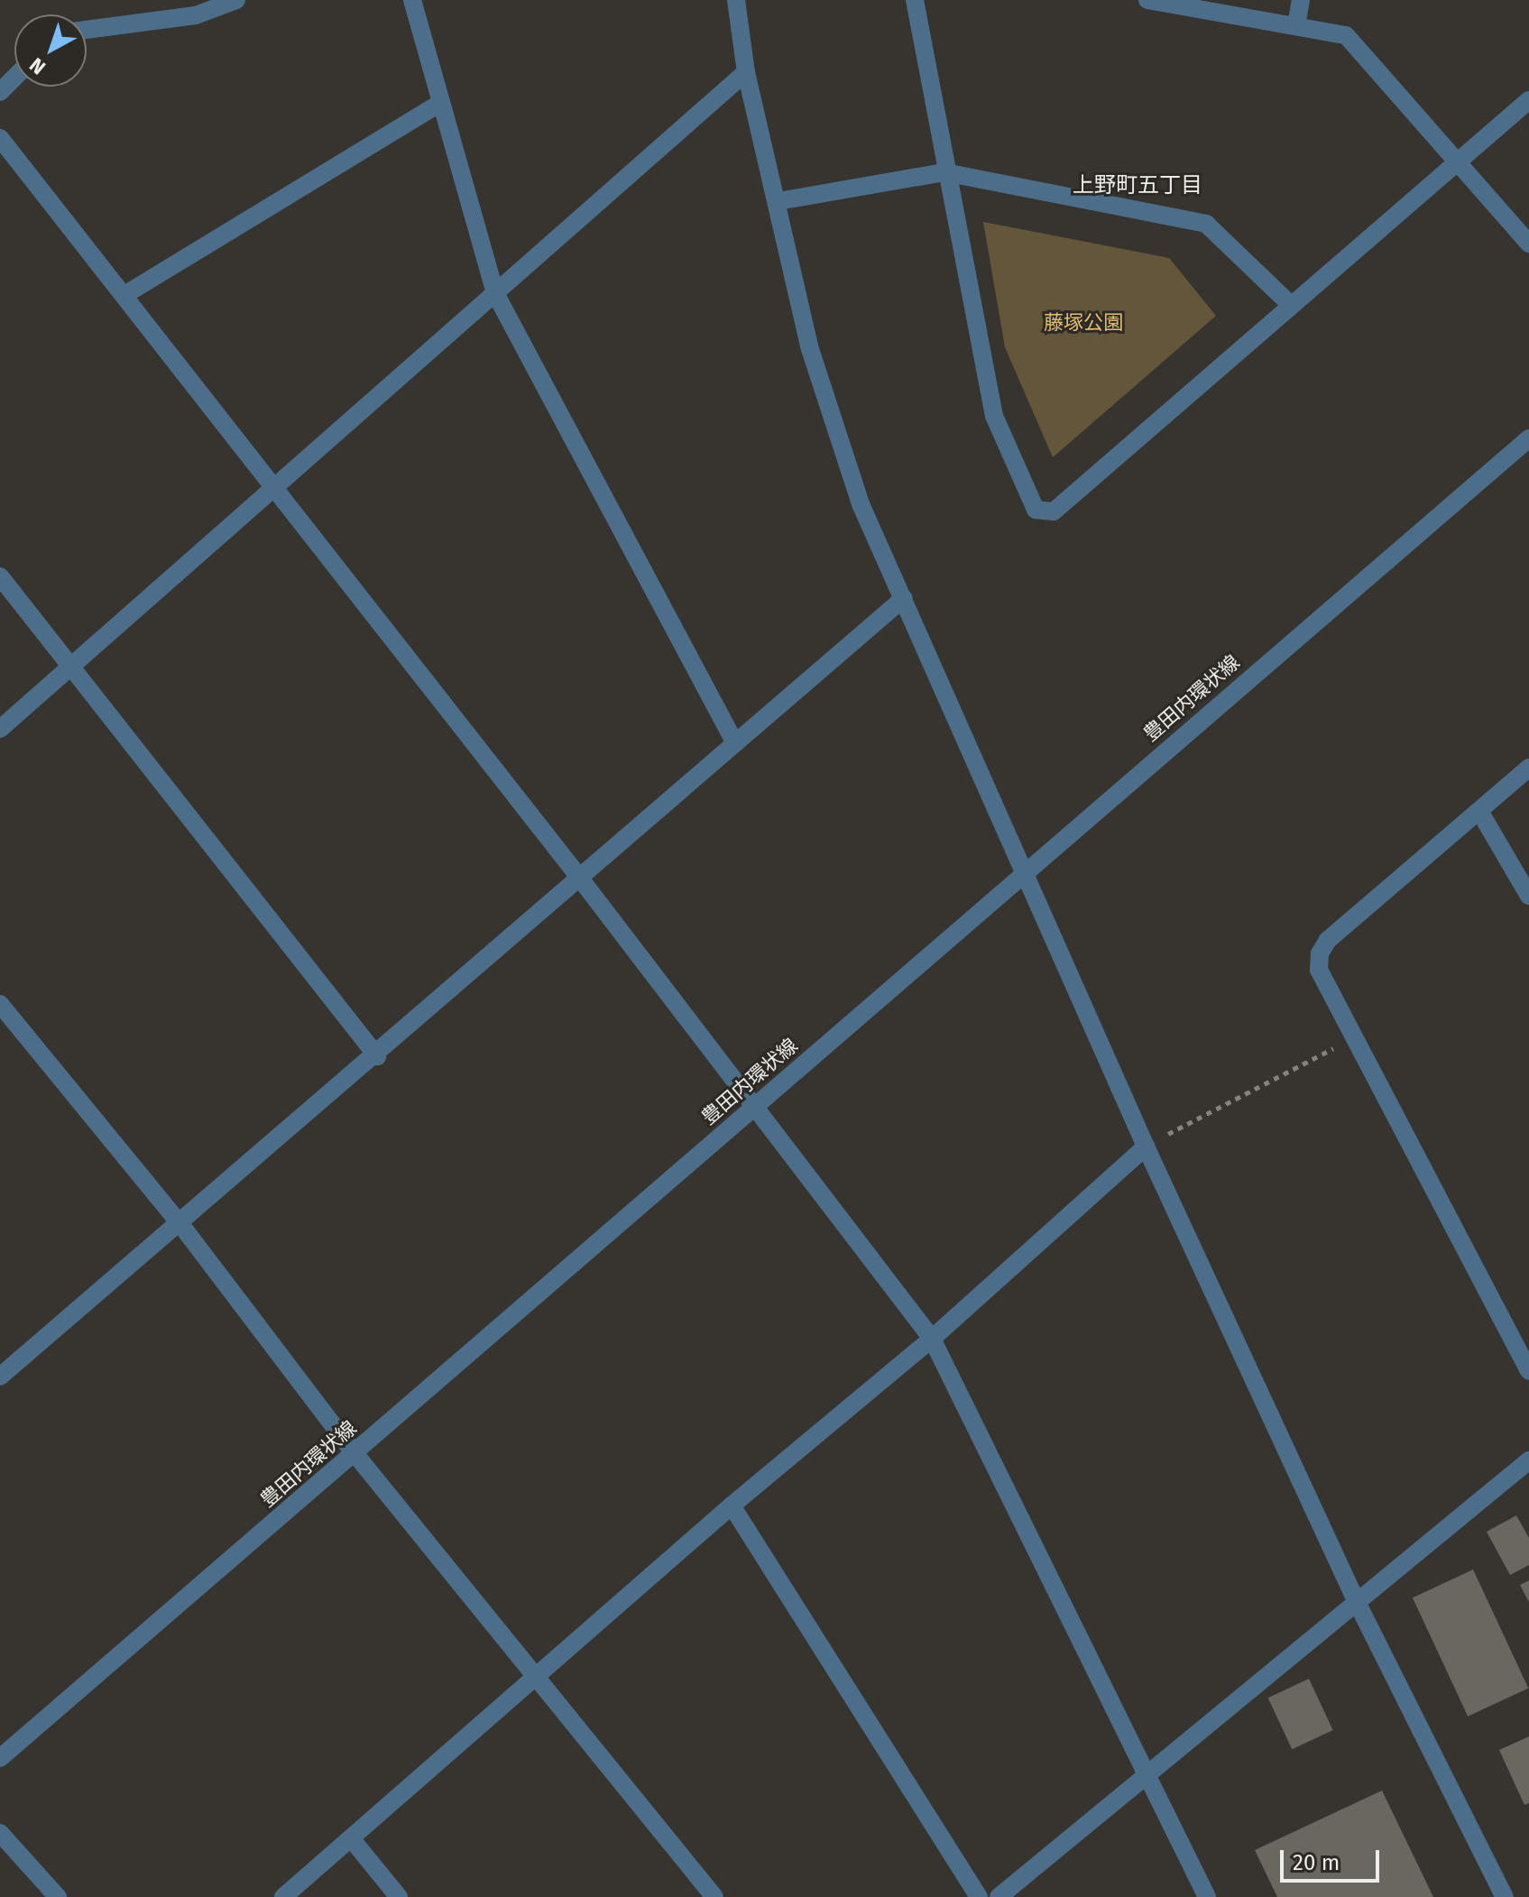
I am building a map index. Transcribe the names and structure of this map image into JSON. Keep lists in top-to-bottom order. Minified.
{"streets":{"street":["豊田内環状線"]},"districts":["上野町五丁目"],"parks":["藤塚公園"],"scale_bar":"20 m","north":"bottom left"}
